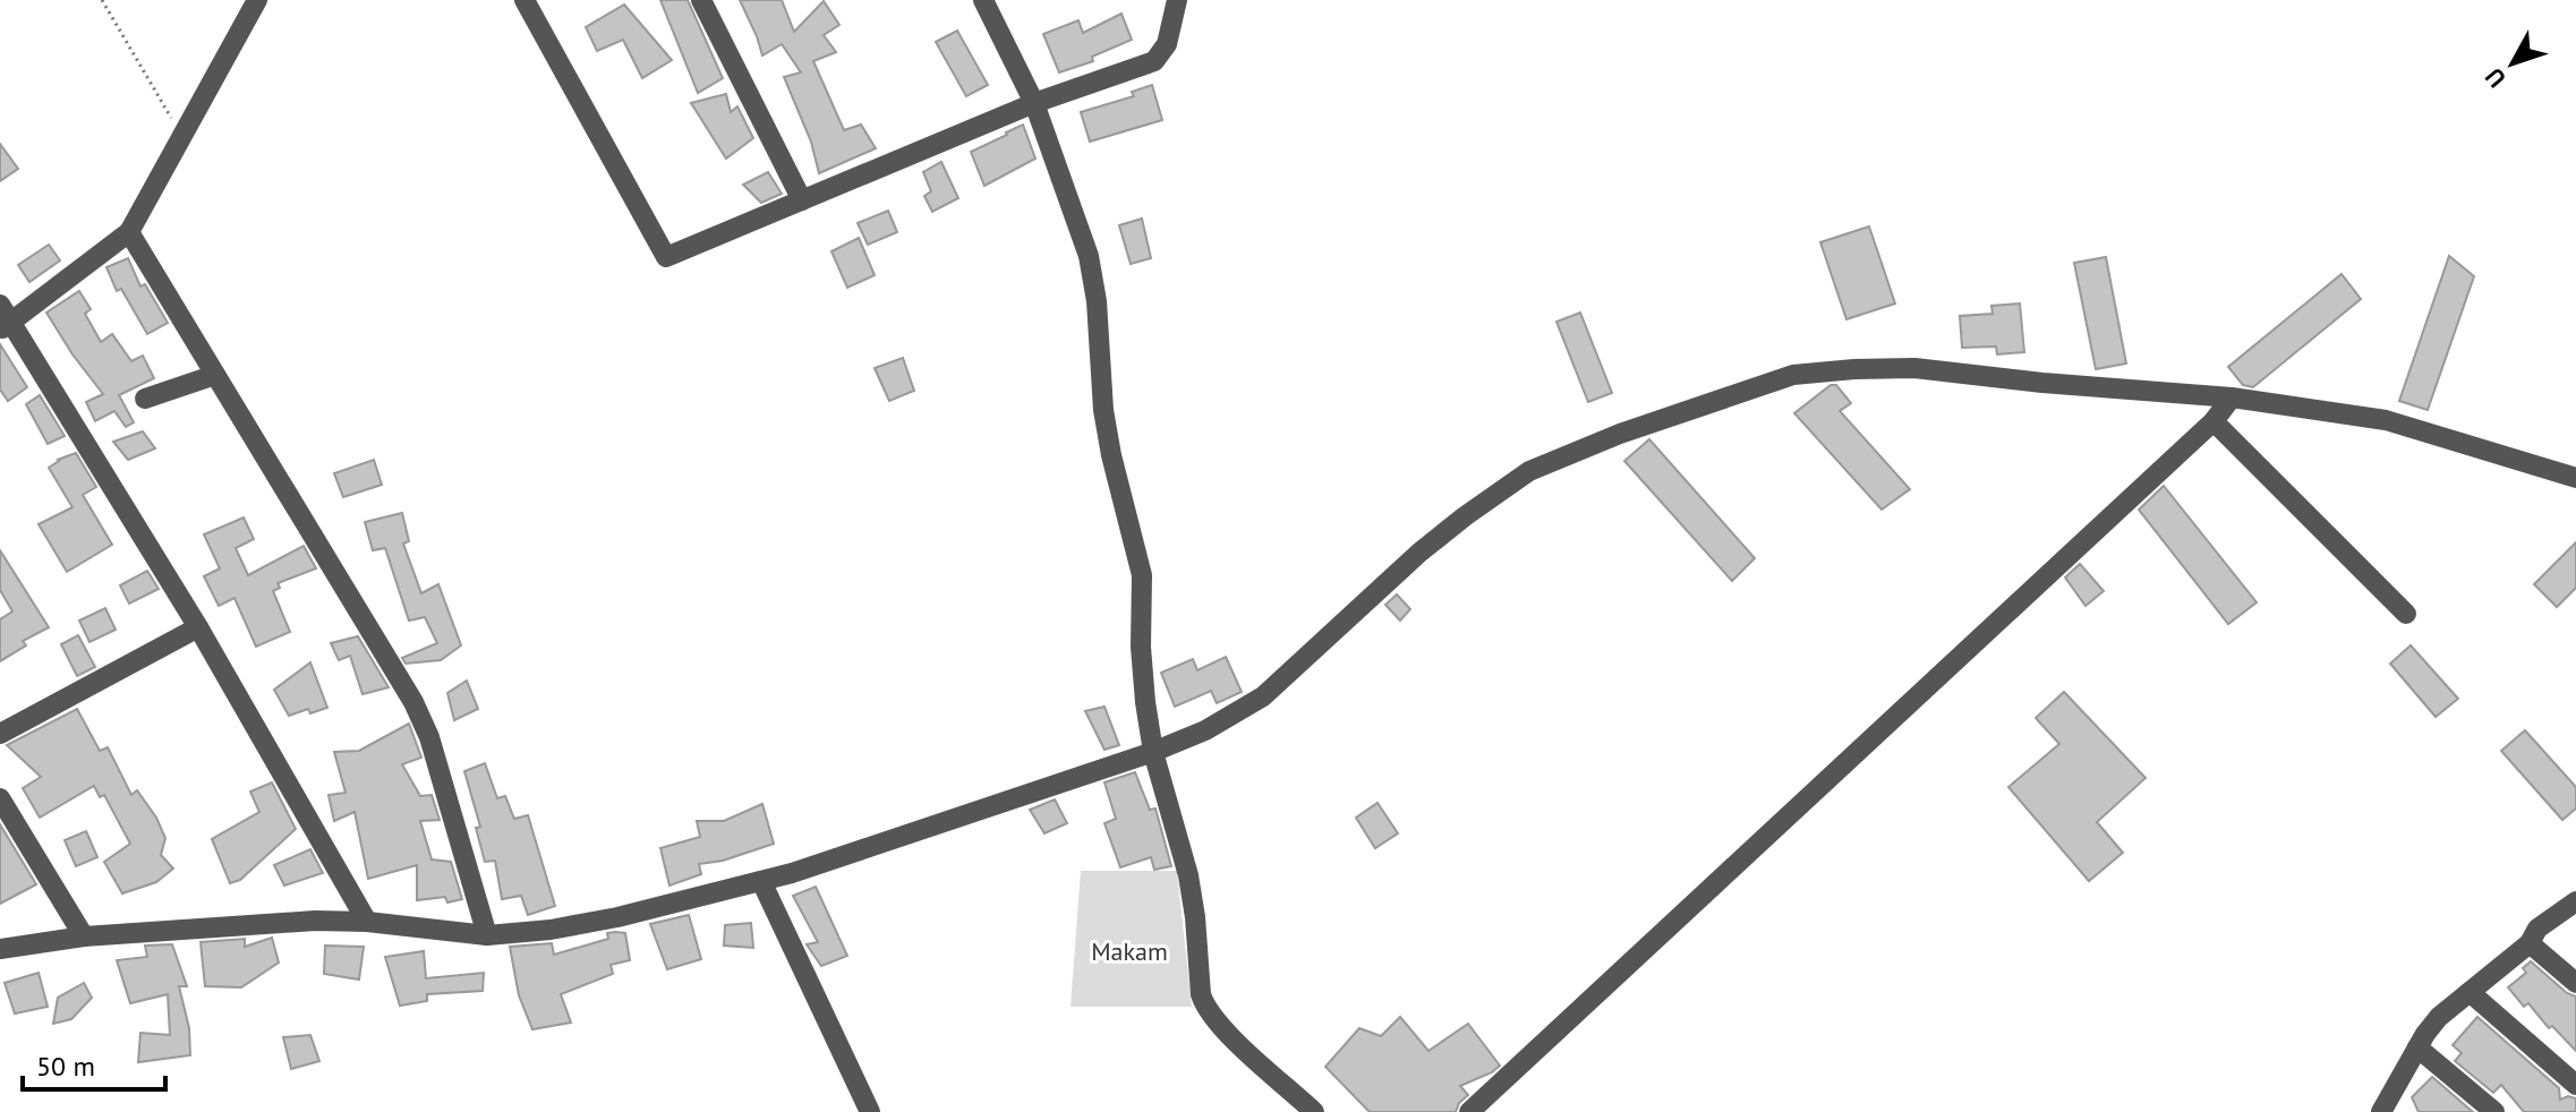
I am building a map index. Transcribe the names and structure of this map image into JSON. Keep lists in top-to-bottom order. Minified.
{"parks":["Makam"],"scale_bar":"50 m","north":"bottom left"}
